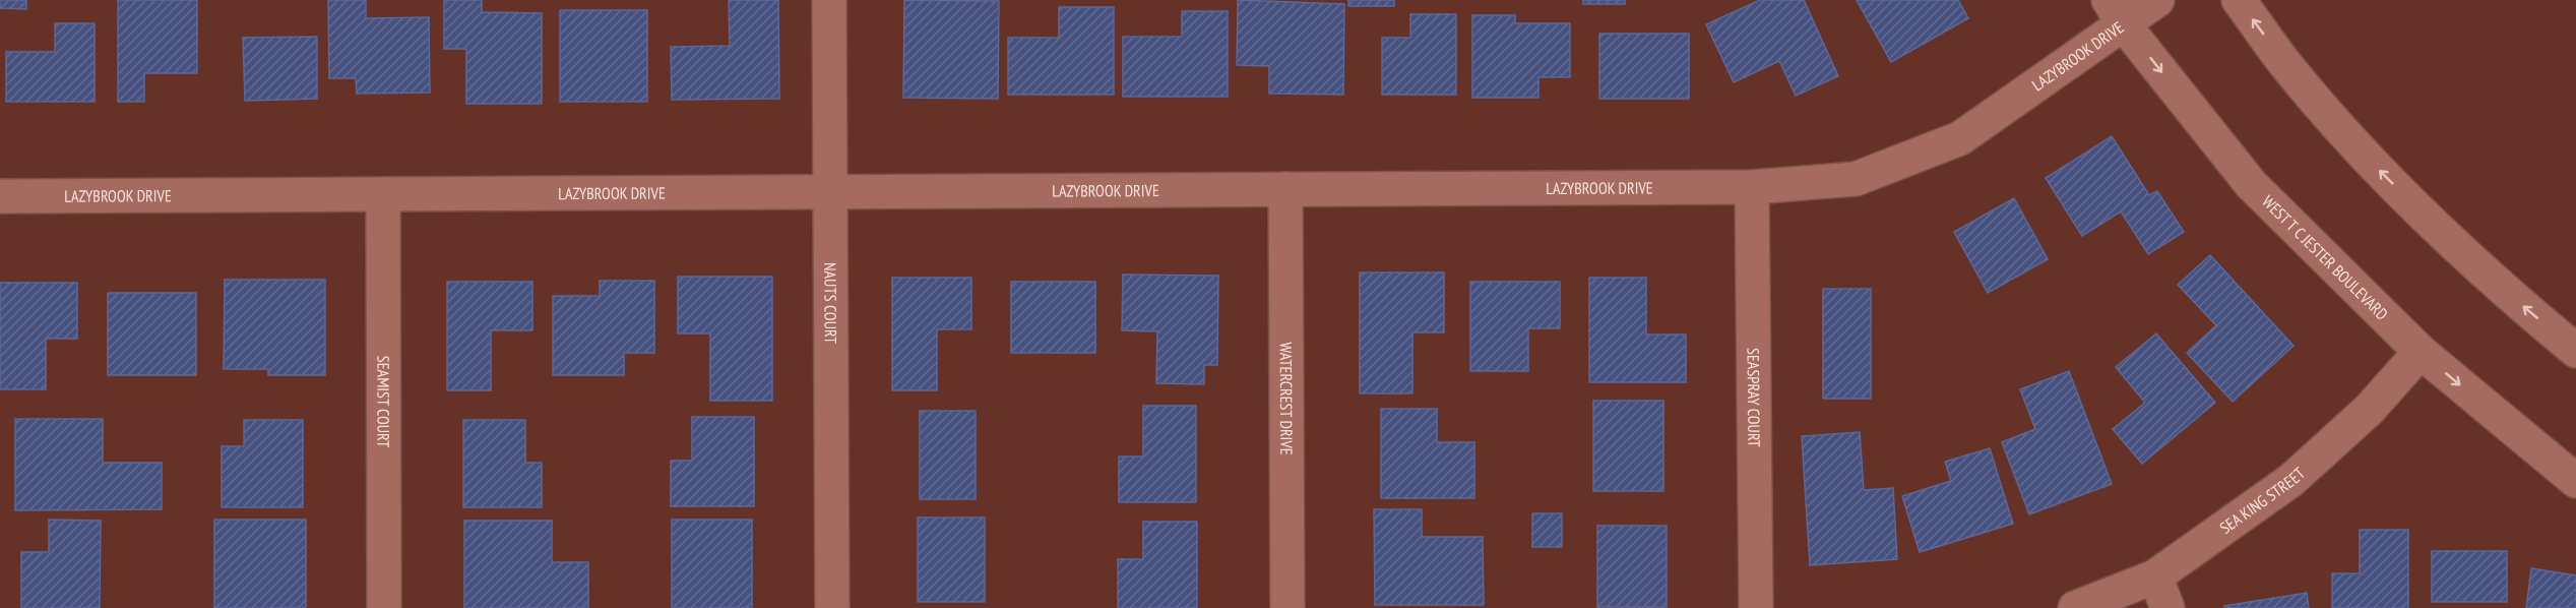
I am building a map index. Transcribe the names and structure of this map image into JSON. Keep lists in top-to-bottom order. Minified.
{"streets":{"street":["LAZYBROOK DRIVE","WEST T C JESTER BOULEVARD","NAUTS COURT","SEASPRAY COURT","WATERCREST DRIVE","SEAMIST COURT","SEA KING STREET"]},"crossings":[["LAZYBROOK DRIVE","WEST T C JESTER BOULEVARD"],["LAZYBROOK DRIVE","NAUTS COURT"],["LAZYBROOK DRIVE","SEASPRAY COURT"],["LAZYBROOK DRIVE","WATERCREST DRIVE"],["LAZYBROOK DRIVE","SEAMIST COURT"],["WEST T C JESTER BOULEVARD","SEA KING STREET"]]}
